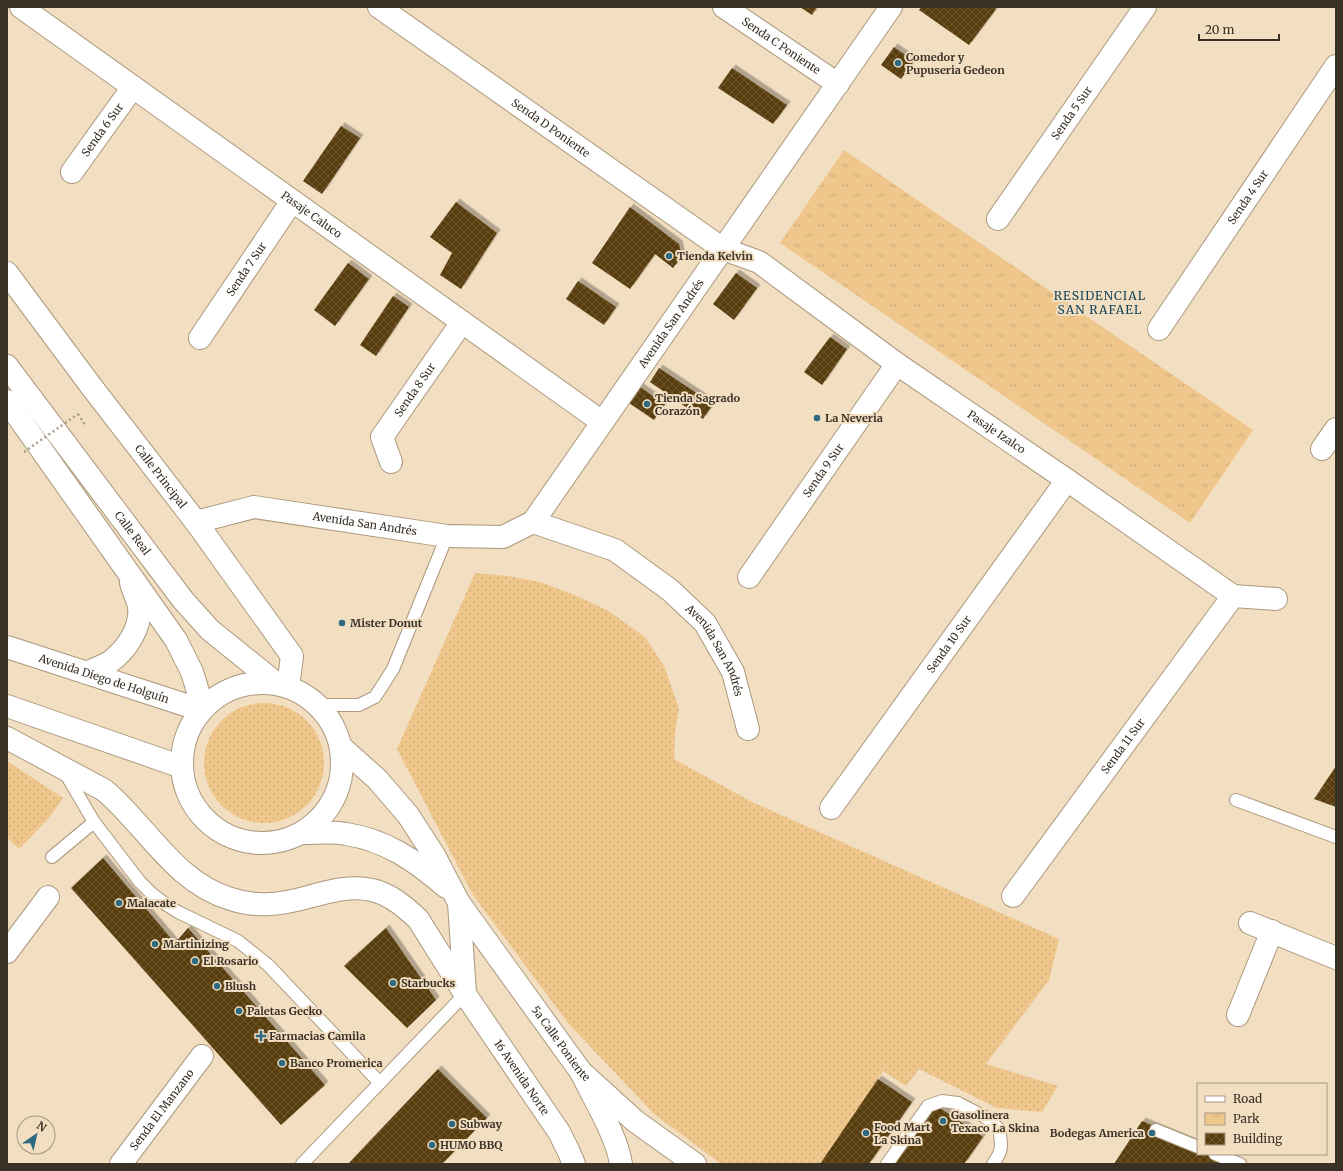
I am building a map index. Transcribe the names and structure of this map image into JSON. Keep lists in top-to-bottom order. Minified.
{"streets":{"street":["Senda C Poniente","Senda 5 Sur","Senda D Poniente","Senda 6 Sur","Senda 4 Sur","Pasaje Caluco","Senda 7 Sur","Avenida San Andrés","Senda 8 Sur","Pasaje Izalco","Senda 9 Sur","Calle Principal","Calle Real","Senda 10 Sur","Avenida Diego de Holguín","Senda 11 Sur","5a Calle Poniente","16 Avenida Norte","Senda El Manzano"]},"crossings":[["Senda C Poniente","Avenida San Andrés"],["Senda D Poniente","Avenida San Andrés"],["Senda D Poniente","Pasaje Izalco"],["Senda 6 Sur","Pasaje Caluco"],["Pasaje Caluco","Senda 7 Sur"],["Pasaje Caluco","Avenida San Andrés"],["Pasaje Caluco","Senda 8 Sur"],["Avenida San Andrés","Pasaje Izalco"],["Avenida San Andrés","Calle Principal"],["Pasaje Izalco","Senda 9 Sur"],["Pasaje Izalco","Senda 10 Sur"],["Pasaje Izalco","Senda 11 Sur"],["Calle Principal","Calle Real"]],"districts":["RESIDENCIAL SAN RAFAEL"],"places":{"other":["Comedor y Pupuseria Gedeon","Tienda Kelvin","Tienda Sagrado Corazón","La Neveria","Mister Donut","Malacate","Martinizing","El Rosario","Starbucks","Blush","Paletas Gecko","Banco Promerica","Gasolinera Texaco La Skina","Subway","Food Mart La Skina","Bodegas America","HUMO BBQ"],"health":["Farmacias Camila"]},"legend":["Road","Park","Building"],"scale_bar":"20 m","north":"top right"}
